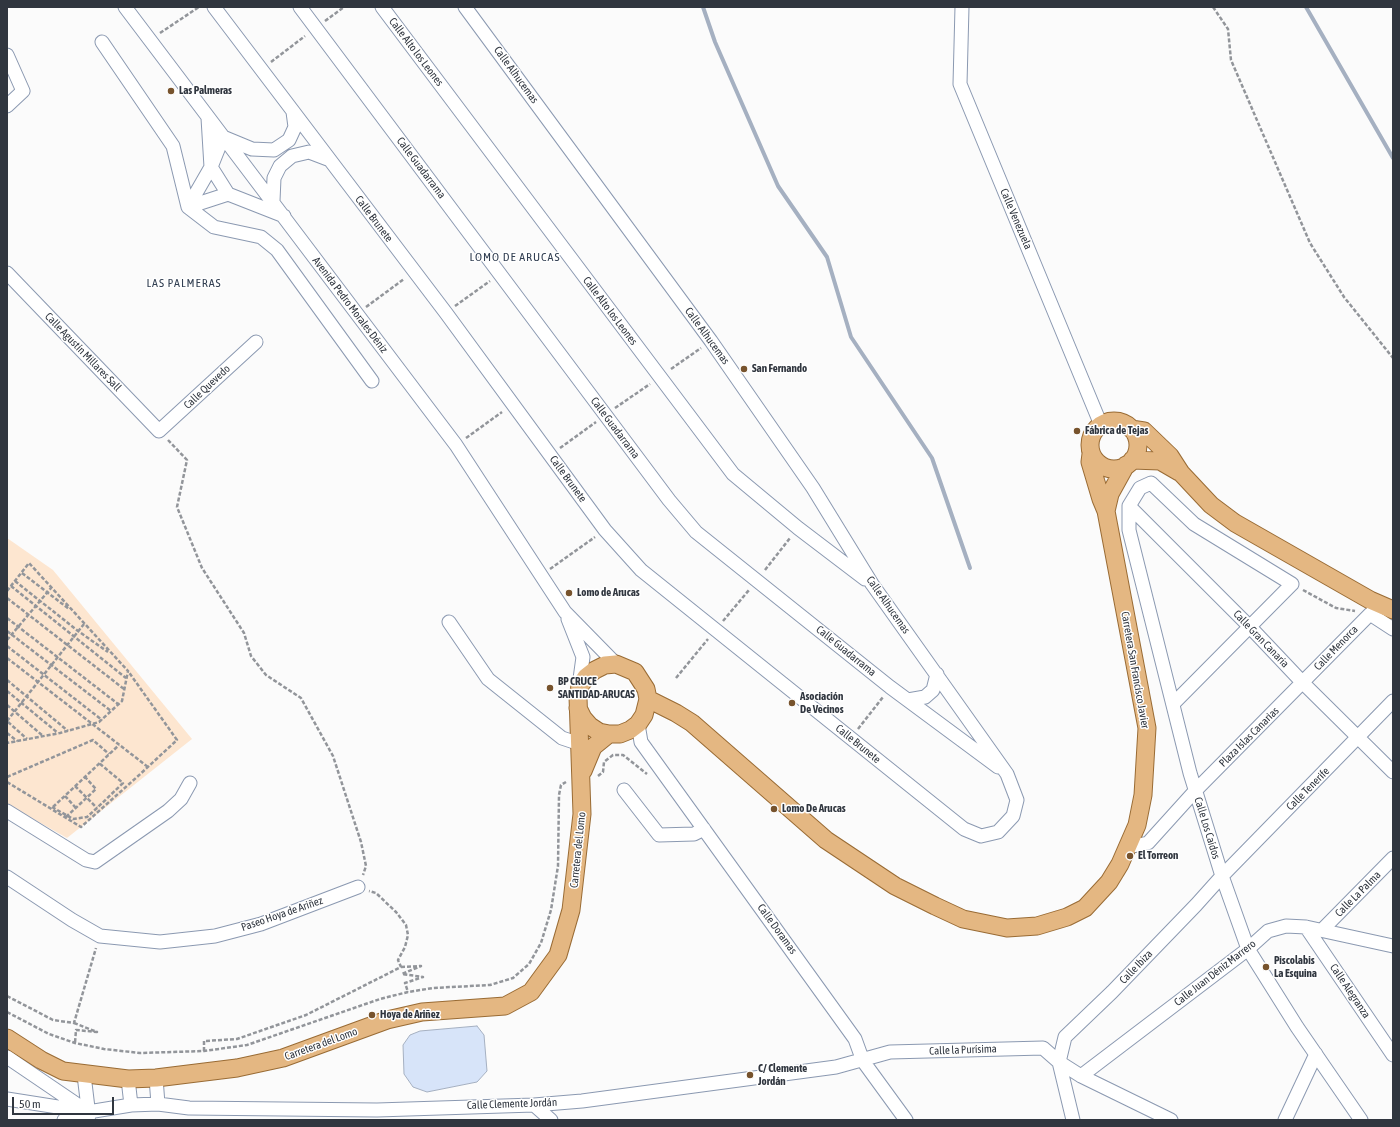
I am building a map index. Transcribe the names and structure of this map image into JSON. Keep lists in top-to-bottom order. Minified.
{"streets":{"main road":["Carretera San Francisco Javier","Carretera del Lomo"],"street":["Calle Alto los Leones","Calle Alhucemas","Calle Guadarrama","Calle Brunete","Calle Venezuela","Avenida Pedro Morales Déniz","Calle Agustín Millares Sall","Calle Quevedo","Calle Gran Canaria","Calle Menorca","Plaza Islas Canarias","Calle Tenerife","Calle Los Caídos","Calle La Palma","Paseo Hoya de Ariñez","Calle Doramas","Calle Ibiza","Calle Juan Déniz Marrero","Calle Alegranza","Calle la Purísima","Calle Clemente Jordán"]},"crossings":[["Calle Alto los Leones","Calle Alhucemas"],["Calle Alhucemas","Calle Guadarrama"],["Calle Alhucemas","Calle Brunete"],["Calle Venezuela","Carretera San Francisco Javier"],["Calle Agustín Millares Sall","Calle Quevedo"],["Calle Gran Canaria","Calle Menorca"],["Calle Gran Canaria","Plaza Islas Canarias"],["Calle Gran Canaria","Calle Tenerife"],["Calle Gran Canaria","Calle Los Caídos"],["Calle Menorca","Plaza Islas Canarias"],["Carretera San Francisco Javier","Plaza Islas Canarias"],["Carretera San Francisco Javier","Carretera del Lomo"],["Plaza Islas Canarias","Calle Los Caídos"],["Calle Tenerife","Calle Los Caídos"],["Calle Tenerife","Calle Ibiza"],["Calle Los Caídos","Calle Ibiza"],["Calle Los Caídos","Calle Juan Déniz Marrero"],["Calle La Palma","Calle Juan Déniz Marrero"],["Calle Doramas","Calle la Purísima"],["Calle Doramas","Calle Clemente Jordán"],["Calle Ibiza","Calle la Purísima"],["Calle Juan Déniz Marrero","Calle Alegranza"],["Calle la Purísima","Calle Clemente Jordán"]],"districts":["LOMO DE ARUCAS","LAS PALMERAS"],"places":["Las Palmeras","San Fernando","Fábrica de Tejas","Lomo de Arucas","BP CRUCE SANTIDAD-ARUCAS","Asociación De Vecinos","Lomo De Arucas","El Torreon","Piscolabis La Esquina","Hoya de Ariñez","C/ Clemente Jordán"],"scale_bar":"50 m"}
